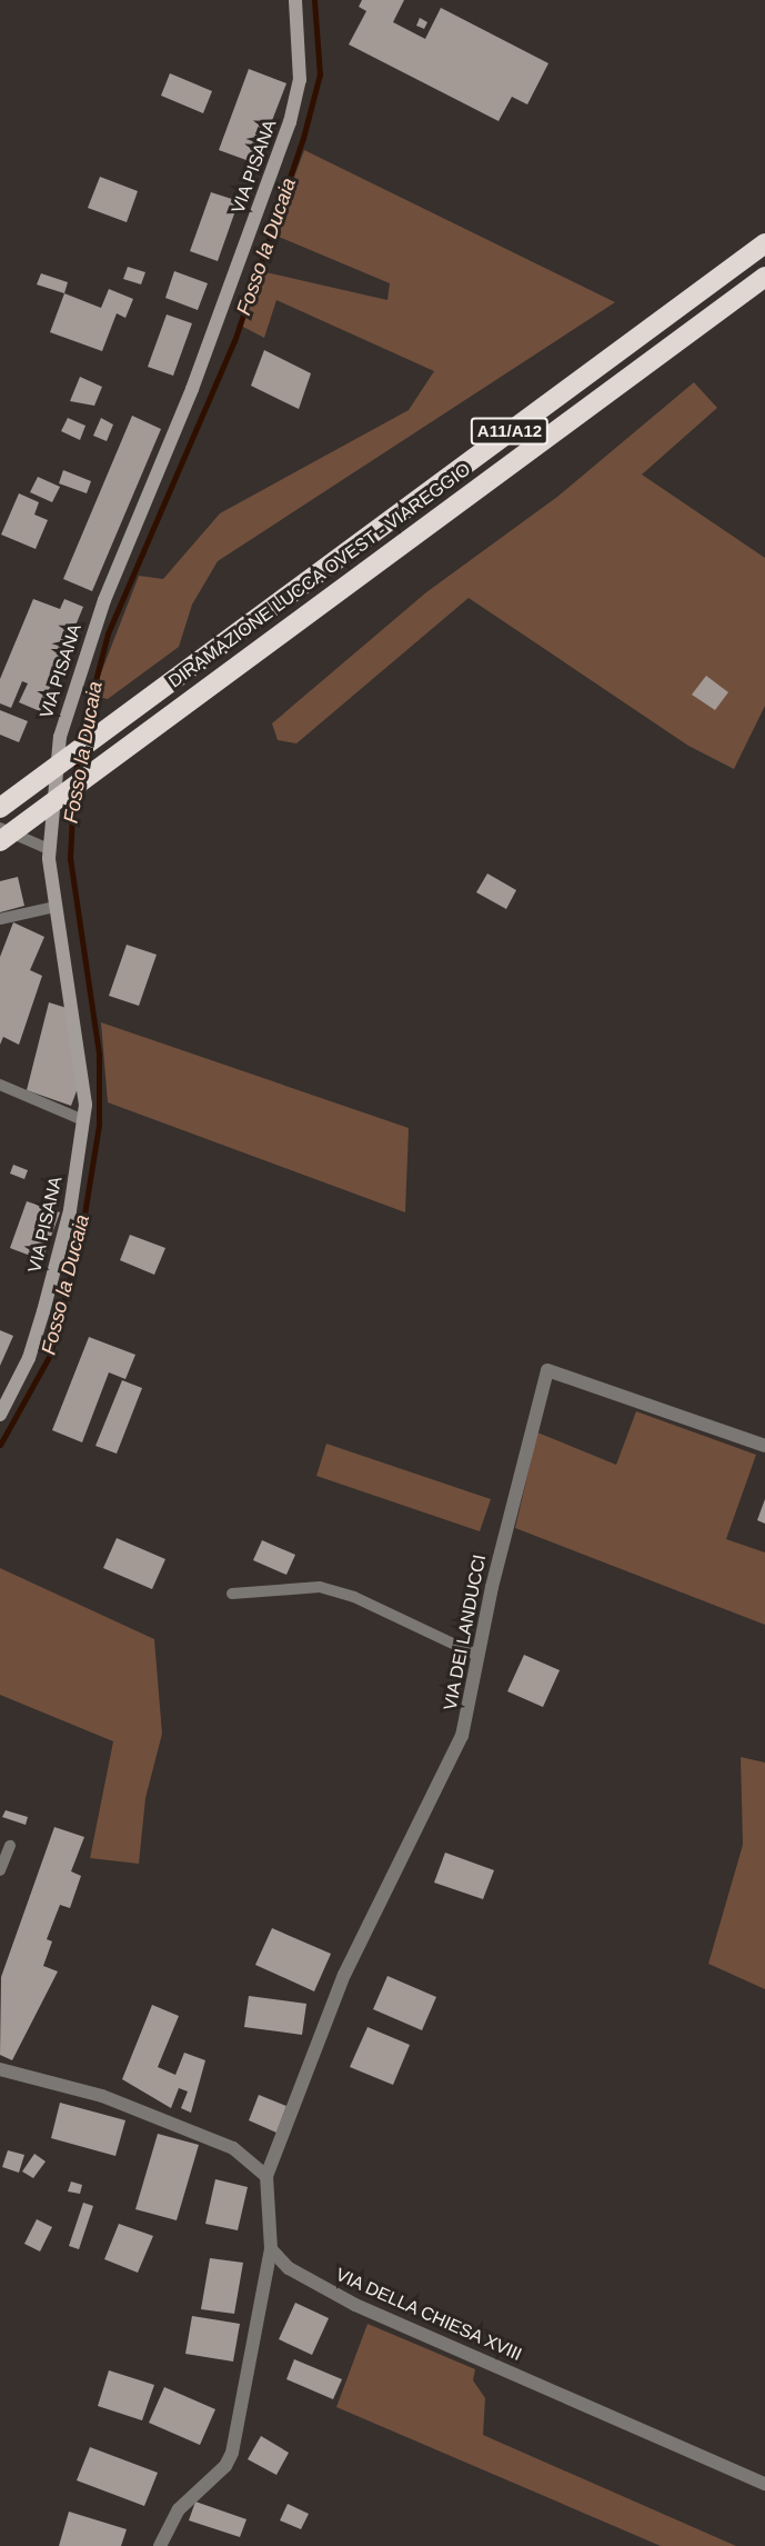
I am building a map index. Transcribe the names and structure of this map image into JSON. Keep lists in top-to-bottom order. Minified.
{"streets":{"highway":["A11/A12","DIRAMAZIONE LUCCA OVEST - VIAREGGIO"],"main road":["VIA PISANA"],"street":["VIA DEI LANDUCCI","VIA DELLA CHIESA XVIII"]},"water":["Fosso la Ducaia"]}
